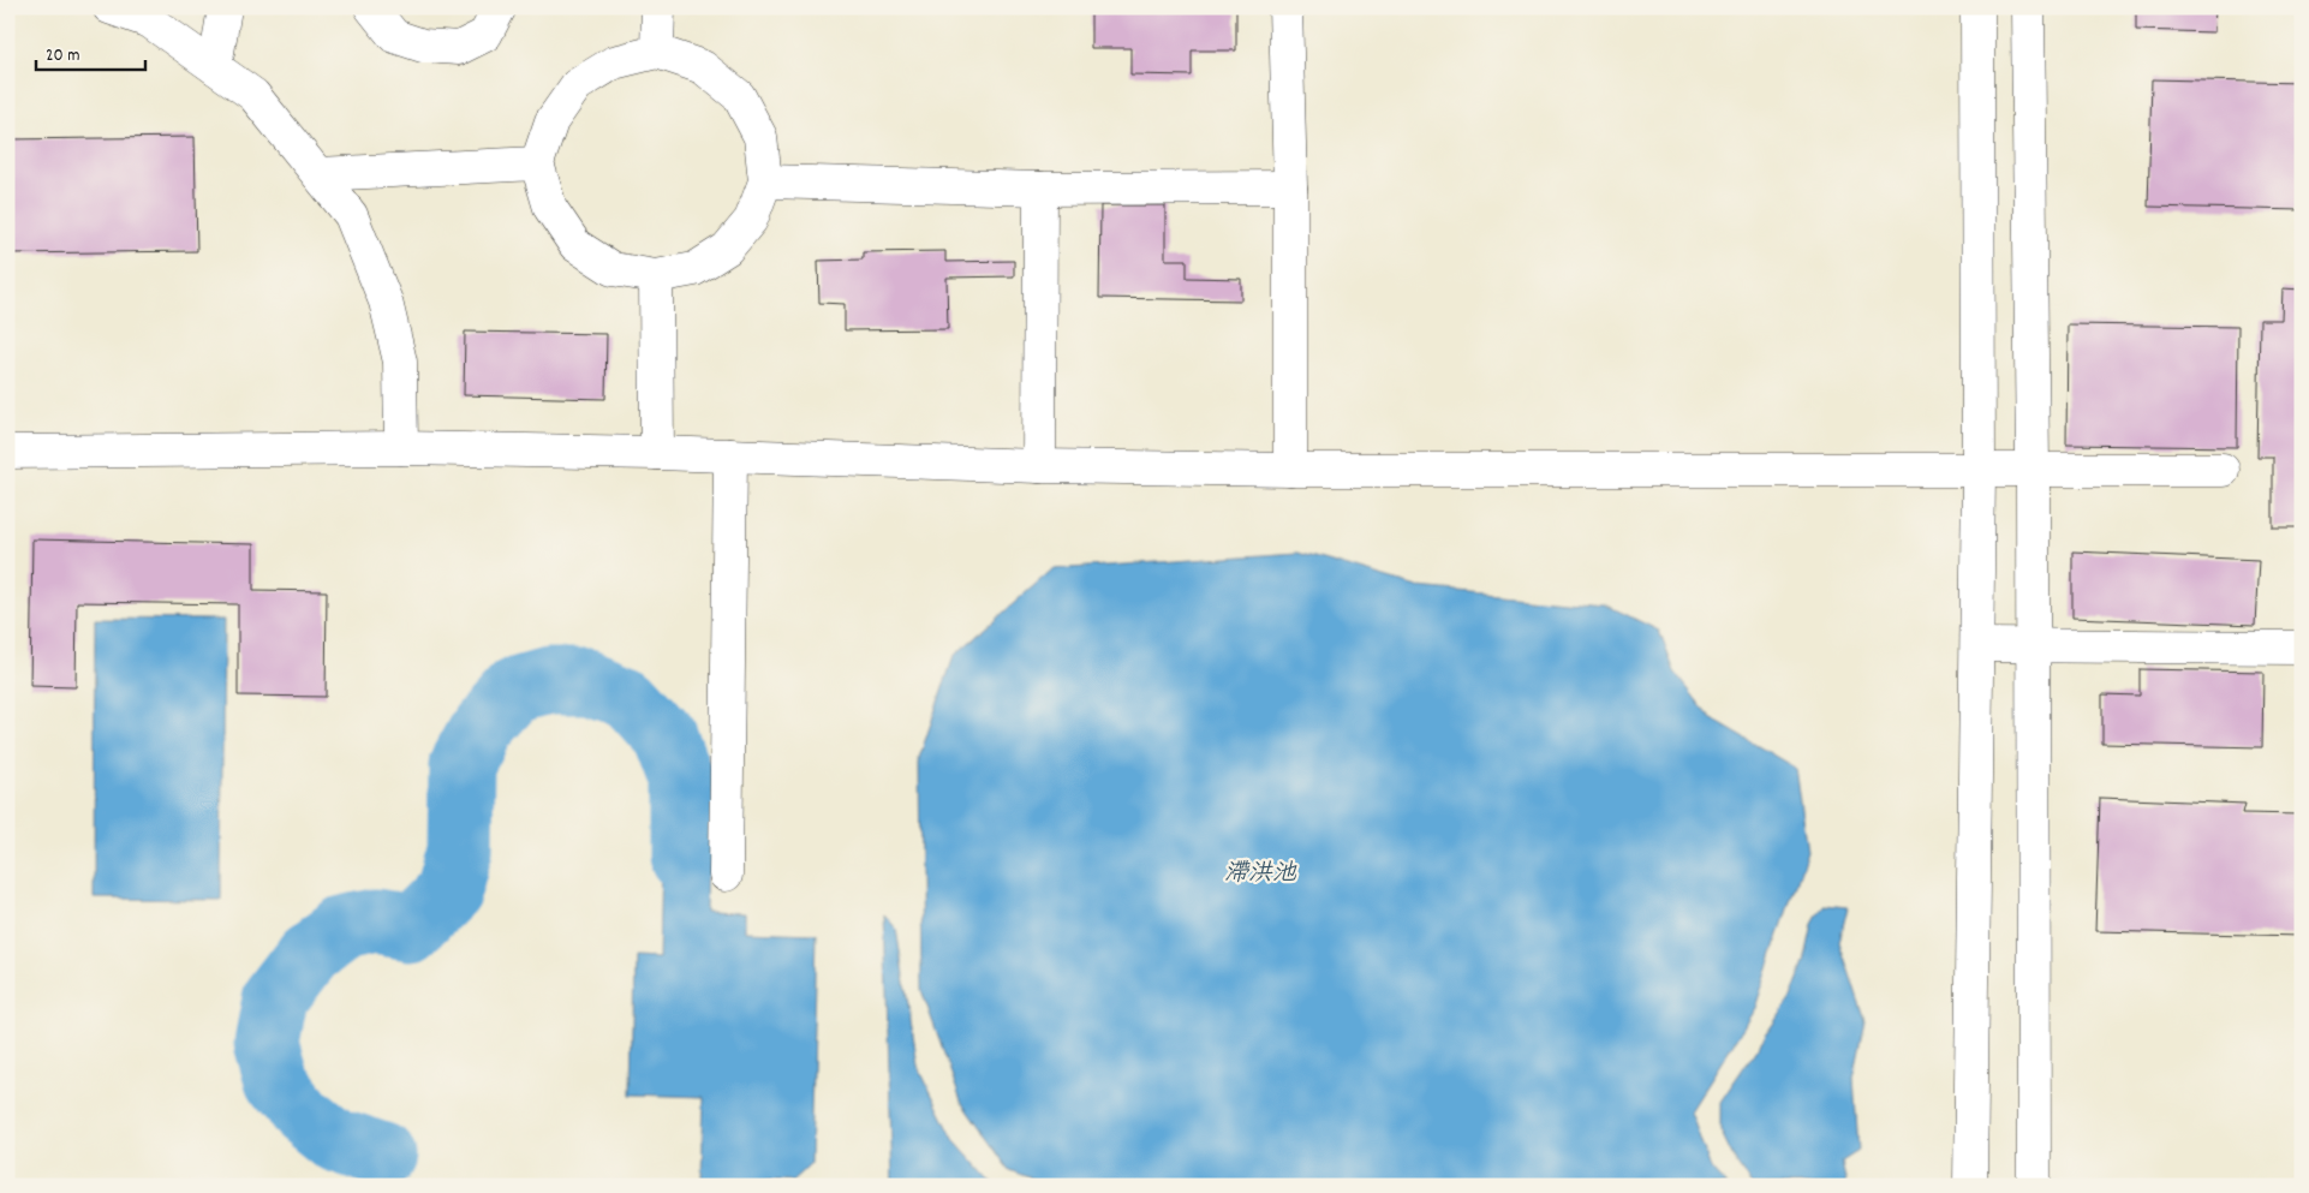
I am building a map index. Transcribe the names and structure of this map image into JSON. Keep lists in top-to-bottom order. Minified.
{"water":["滯洪池"],"scale_bar":"20 m"}
